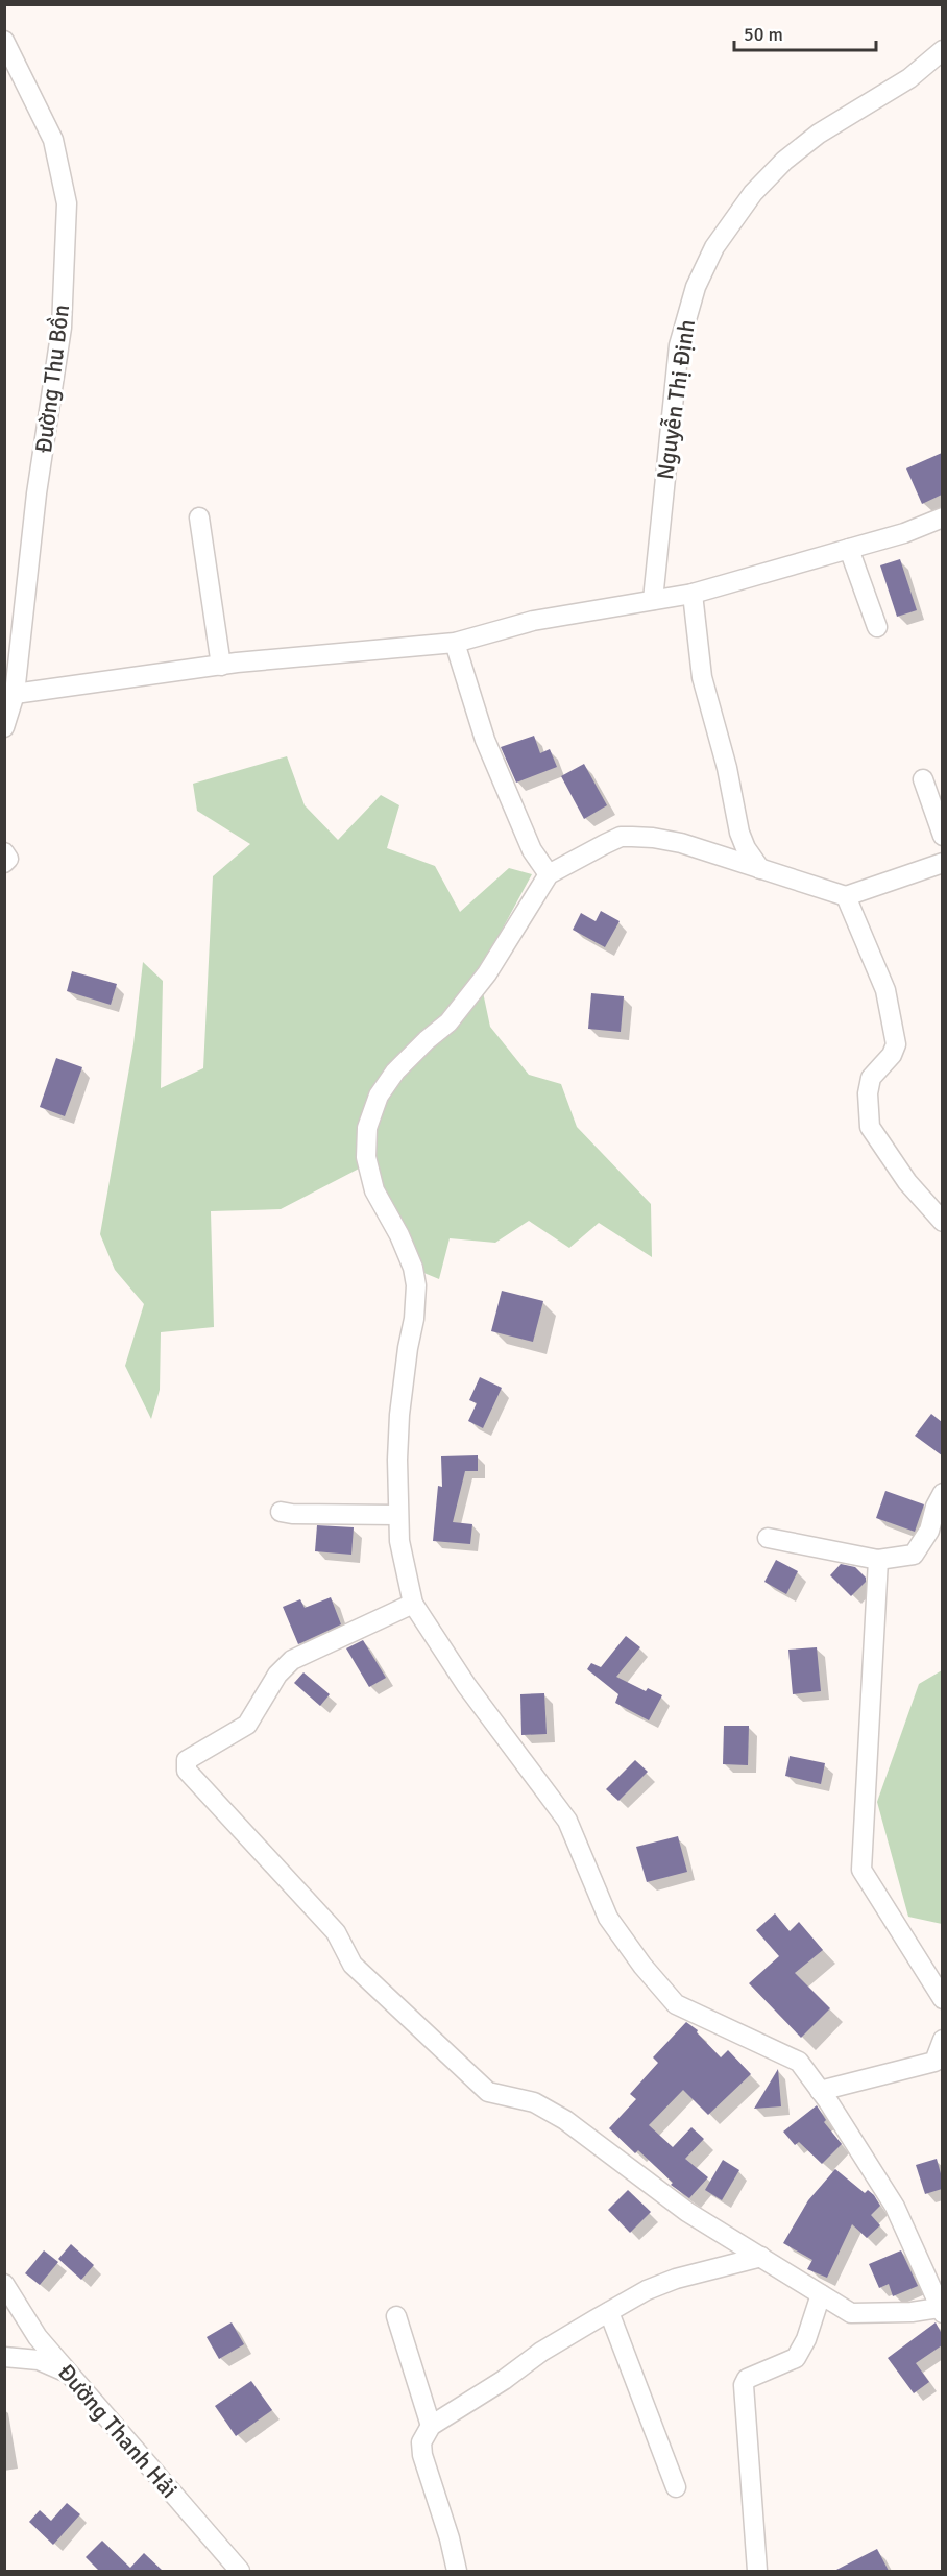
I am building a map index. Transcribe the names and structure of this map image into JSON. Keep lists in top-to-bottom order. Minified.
{"streets":{"street":["Đường Thu Bồn","Nguyễn Thị Định","Đường Thanh Hải"]},"scale_bar":"50 m"}
